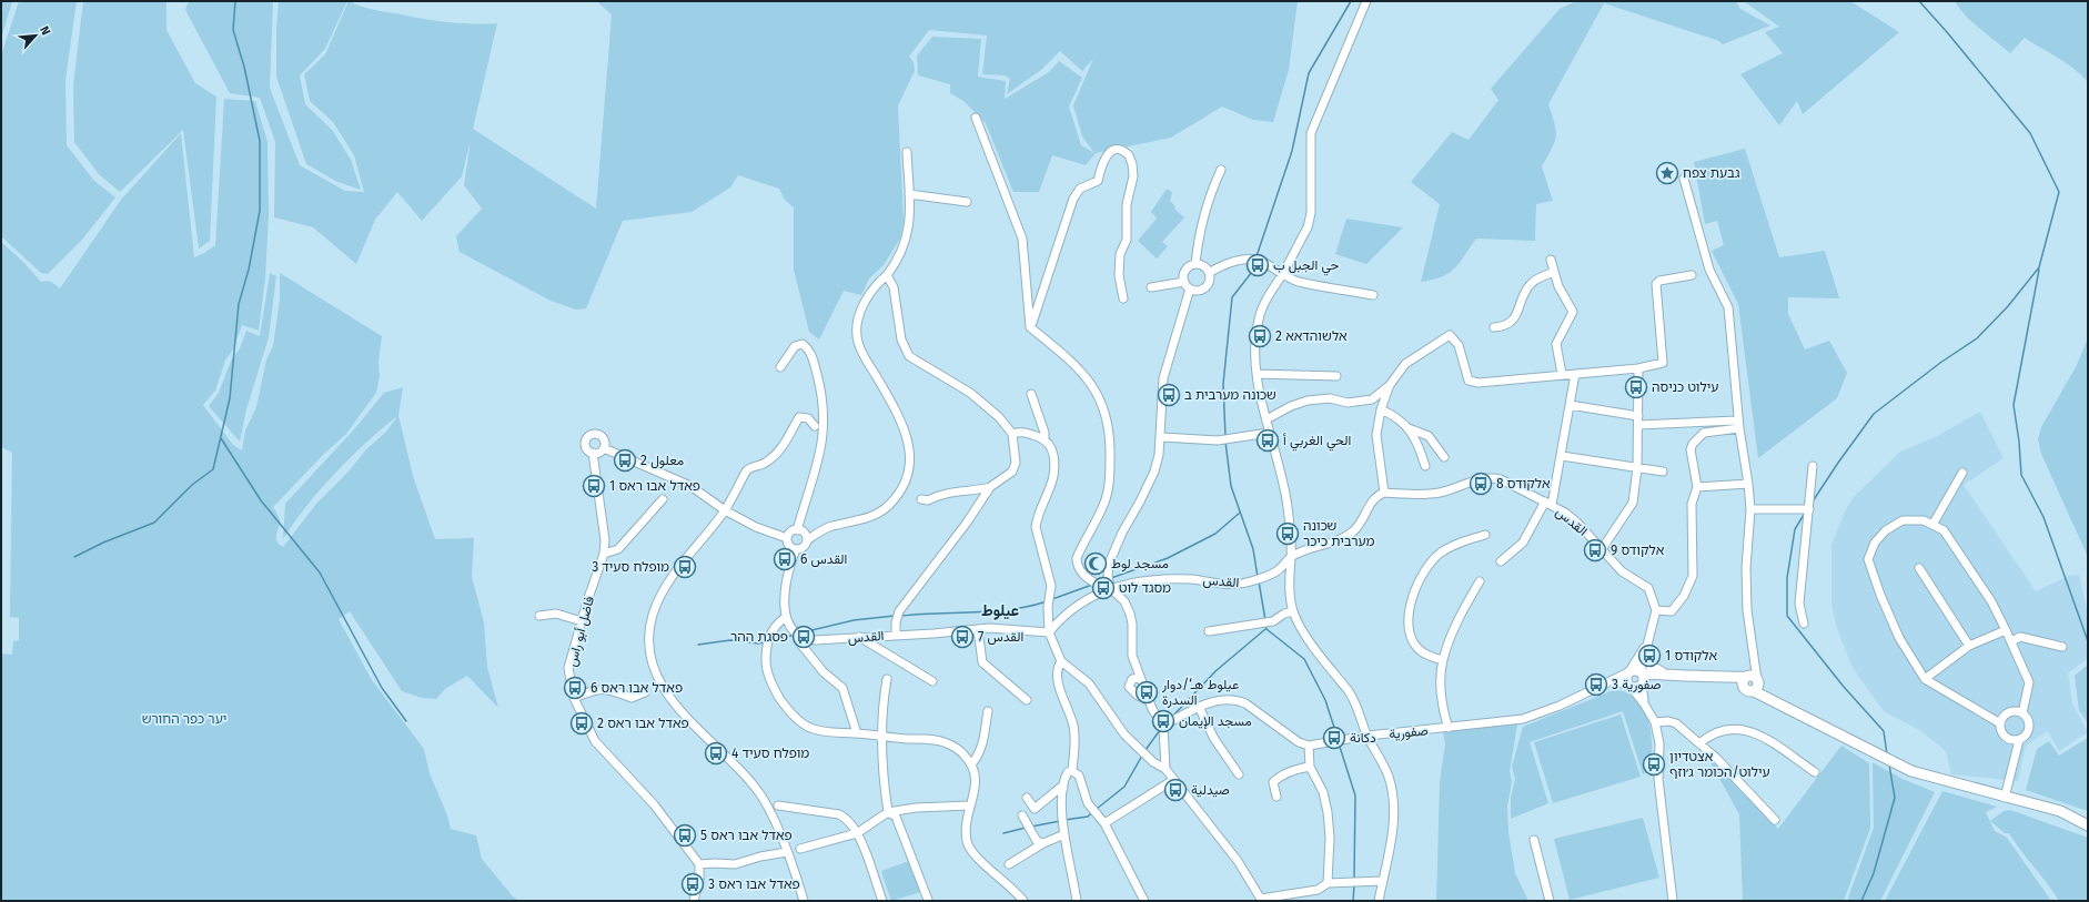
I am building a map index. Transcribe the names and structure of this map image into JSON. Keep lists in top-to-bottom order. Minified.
{"streets":{"street":["القدس","فاضل أبو راس","صفورية"]},"districts":["عيلوط"],"parks":["יער כפר החורש"],"places":{"place":["גבעת צפח"],"bus stop":["حي الجبل ب","אלשוהדאא 2","עילוט כניסה","שכונה מערבית ב","الحي الغربي أ","معلول 2","אלקודס 8","פאדל אבו ראס 1","שכונה מערבית כיכר","אלקודס 9","القدس 6","מופלח סעיד 3","מסגד לוט","פסגת ההר","القدس 7","אלקודס 1","صفورية 3","פאדל אבו ראס 6","عيلوط هـ‘/دوار السدرة","مسجد الإيمان","פאדל אבו ראס 2","دكانة","מופלח סעיד 4","אצטדיון עילוט/הכומר ג׳וזף","صيدلية","פאדל אבו ראס 5","פאדל אבו ראס 3"],"mosque":["مسجد لوط"]},"north":"top right"}
